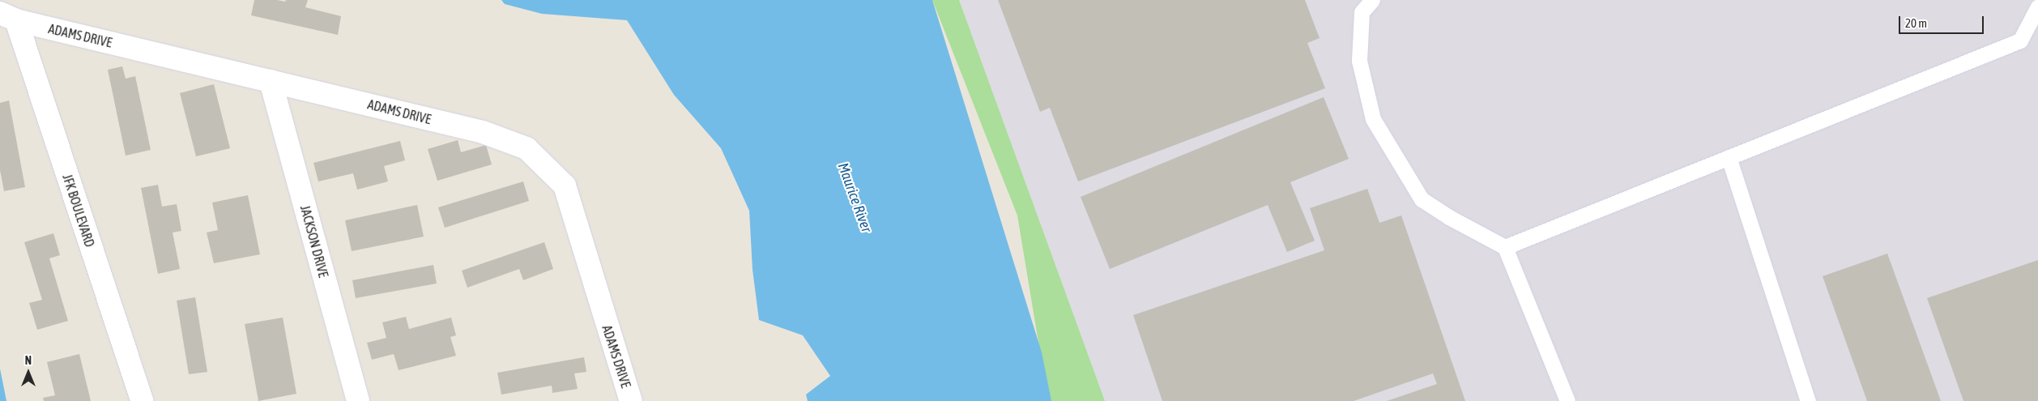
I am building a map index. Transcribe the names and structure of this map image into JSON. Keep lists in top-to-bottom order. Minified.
{"streets":{"street":["ADAMS DRIVE","JFK BOULEVARD","JACKSON DRIVE"]},"crossings":[["ADAMS DRIVE","JFK BOULEVARD"],["ADAMS DRIVE","JACKSON DRIVE"]],"water":["Maurice River"],"scale_bar":"20 m","north":"top"}
